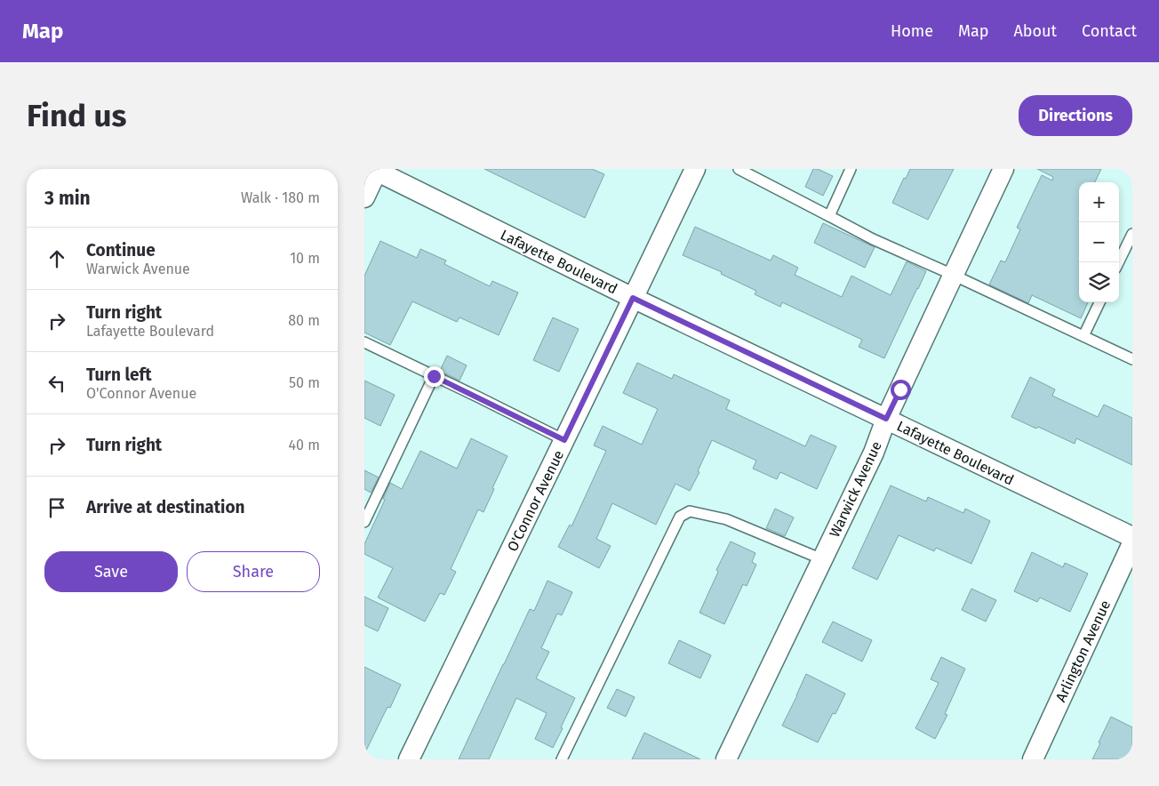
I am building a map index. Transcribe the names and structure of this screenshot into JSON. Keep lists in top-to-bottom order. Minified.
{"streets":{"street":["Lafayette Boulevard","Warwick Avenue","O'Connor Avenue","Arlington Avenue"]},"crossings":[["Lafayette Boulevard","Warwick Avenue"],["Lafayette Boulevard","O'Connor Avenue"]],"page":{"header":"Map","nav":["Home","Map","About","Contact"],"buttons":["Directions",["Save","Share"]],"title":"Find us","heading":["3 min","Walk · 180 m"],"map_buttons":["+","−"],"list":[["Continue","Warwick Avenue","10 m"],["Turn right","Lafayette Boulevard","80 m"],["Turn left","O'Connor Avenue","50 m"],["Turn right","40 m"],"Arrive at destination"]}}
